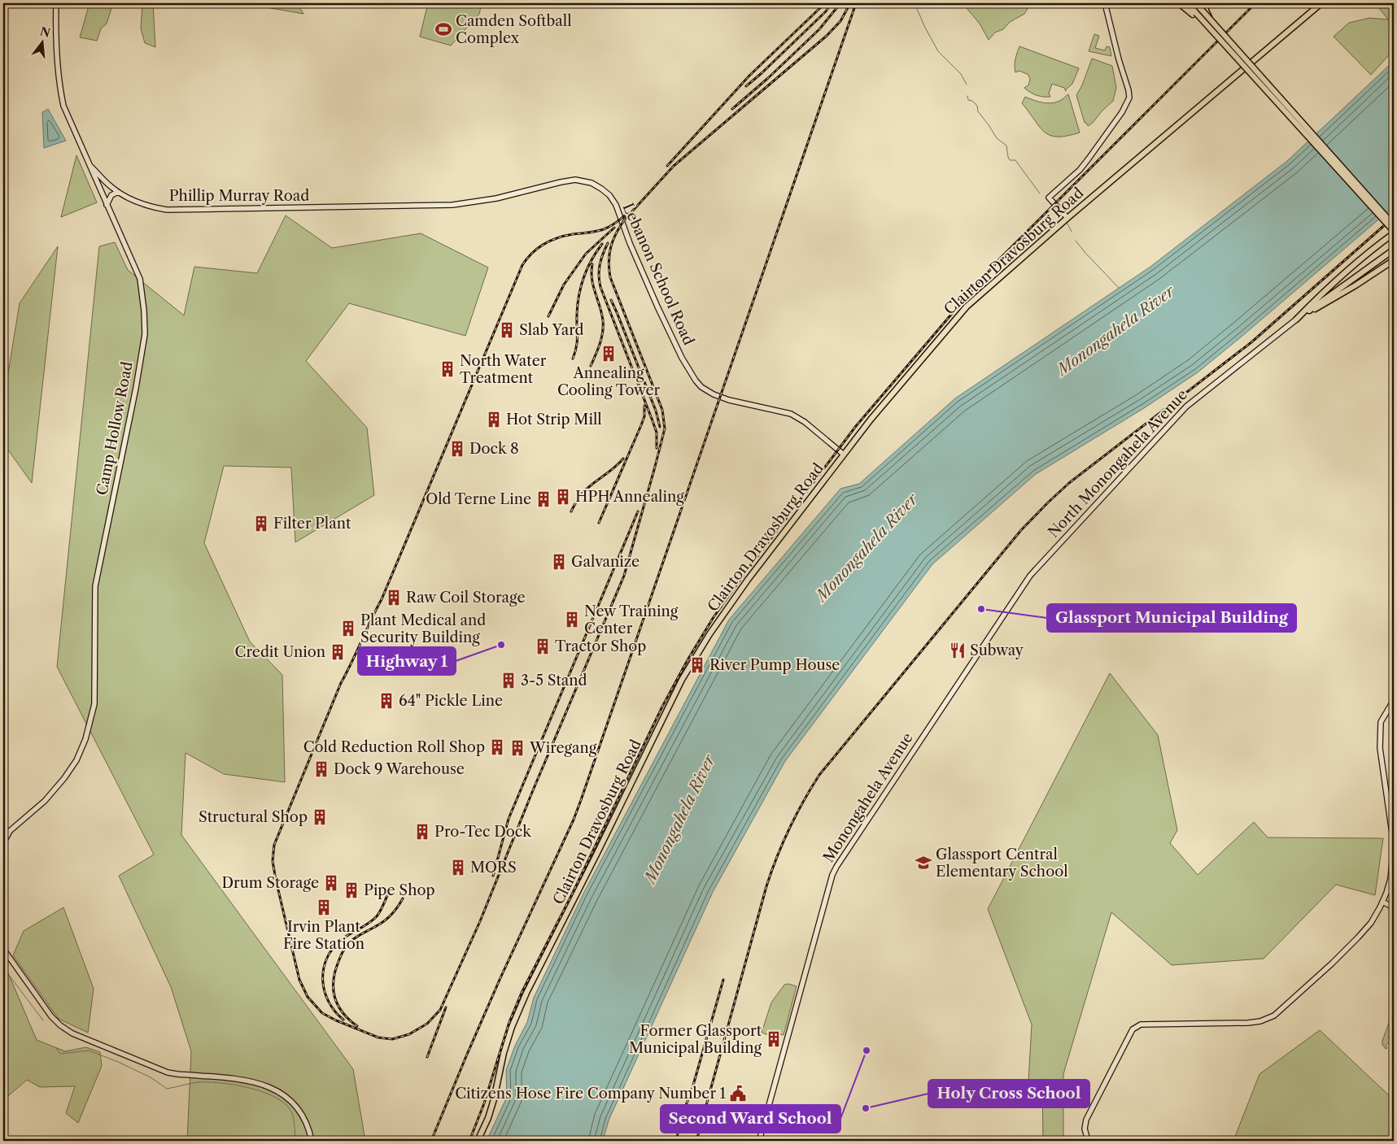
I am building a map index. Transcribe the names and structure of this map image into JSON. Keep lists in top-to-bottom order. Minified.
{"streets":{"main road":["Phillip Murray Road","Clairton Dravosburg Road","Lebanon School Road","Camp Hollow Road","North Monongahela Avenue","Monongahela Avenue"]},"crossings":[["Phillip Murray Road","Lebanon School Road"],["Phillip Murray Road","Camp Hollow Road"],["Clairton Dravosburg Road","Lebanon School Road"],["North Monongahela Avenue","Monongahela Avenue"]],"water":["Monongahela River"],"places":{"sports":["Camden Softball Complex"],"building":["Slab Yard","Annealing Cooling Tower","North Water Treatment","Hot Strip Mill","Dock 8","HPH Annealing","Old Terne Line","Filter Plant","Galvanize","Raw Coil Storage","New Training Center","Plant Medical and Security Building","Tractor Shop","Credit Union","River Pump House","3-5 Stand","64\" Pickle Line","Cold Reduction Roll Shop","Wiregang","Dock 9 Warehouse","Structural Shop","Pro-Tec Dock","MORS","Drum Storage","Pipe Shop","Irvin Plant Fire Station","Former Glassport Municipal Building"],"other":["Glassport Municipal Building","Highway 1","Second Ward School","Holy Cross School"],"restaurant":["Subway"],"school or university":["Glassport Central Elementary School"],"public building":["Citizens Hose Fire Company Number 1"]},"north":"top"}
